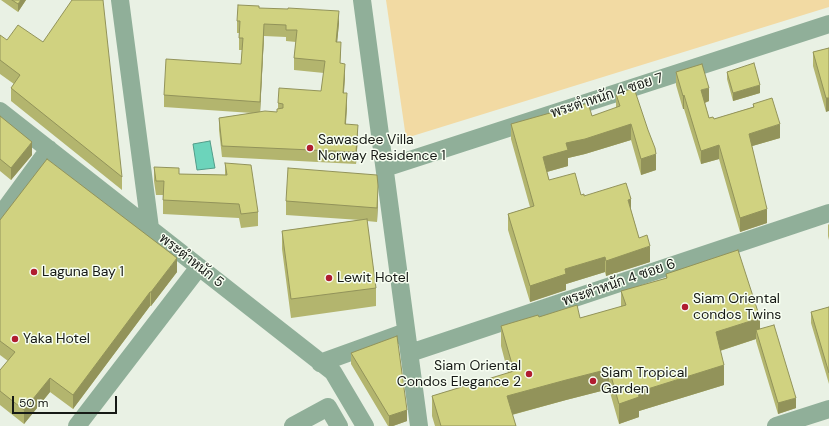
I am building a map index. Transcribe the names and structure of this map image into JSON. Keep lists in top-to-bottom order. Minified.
{"streets":{"street":["พระตำหนัก 4 ซอย 7","พระตำหนัก 5","พระตำหนัก 4 ซอย 6"]},"places":["Sawasdee Villa Norway Residence 1","Laguna Bay 1","Lewit Hotel","Siam Oriental condos Twins","Yaka Hotel","Siam Oriental Condos Elegance 2","Siam Tropical Garden"],"scale_bar":"50 m"}
